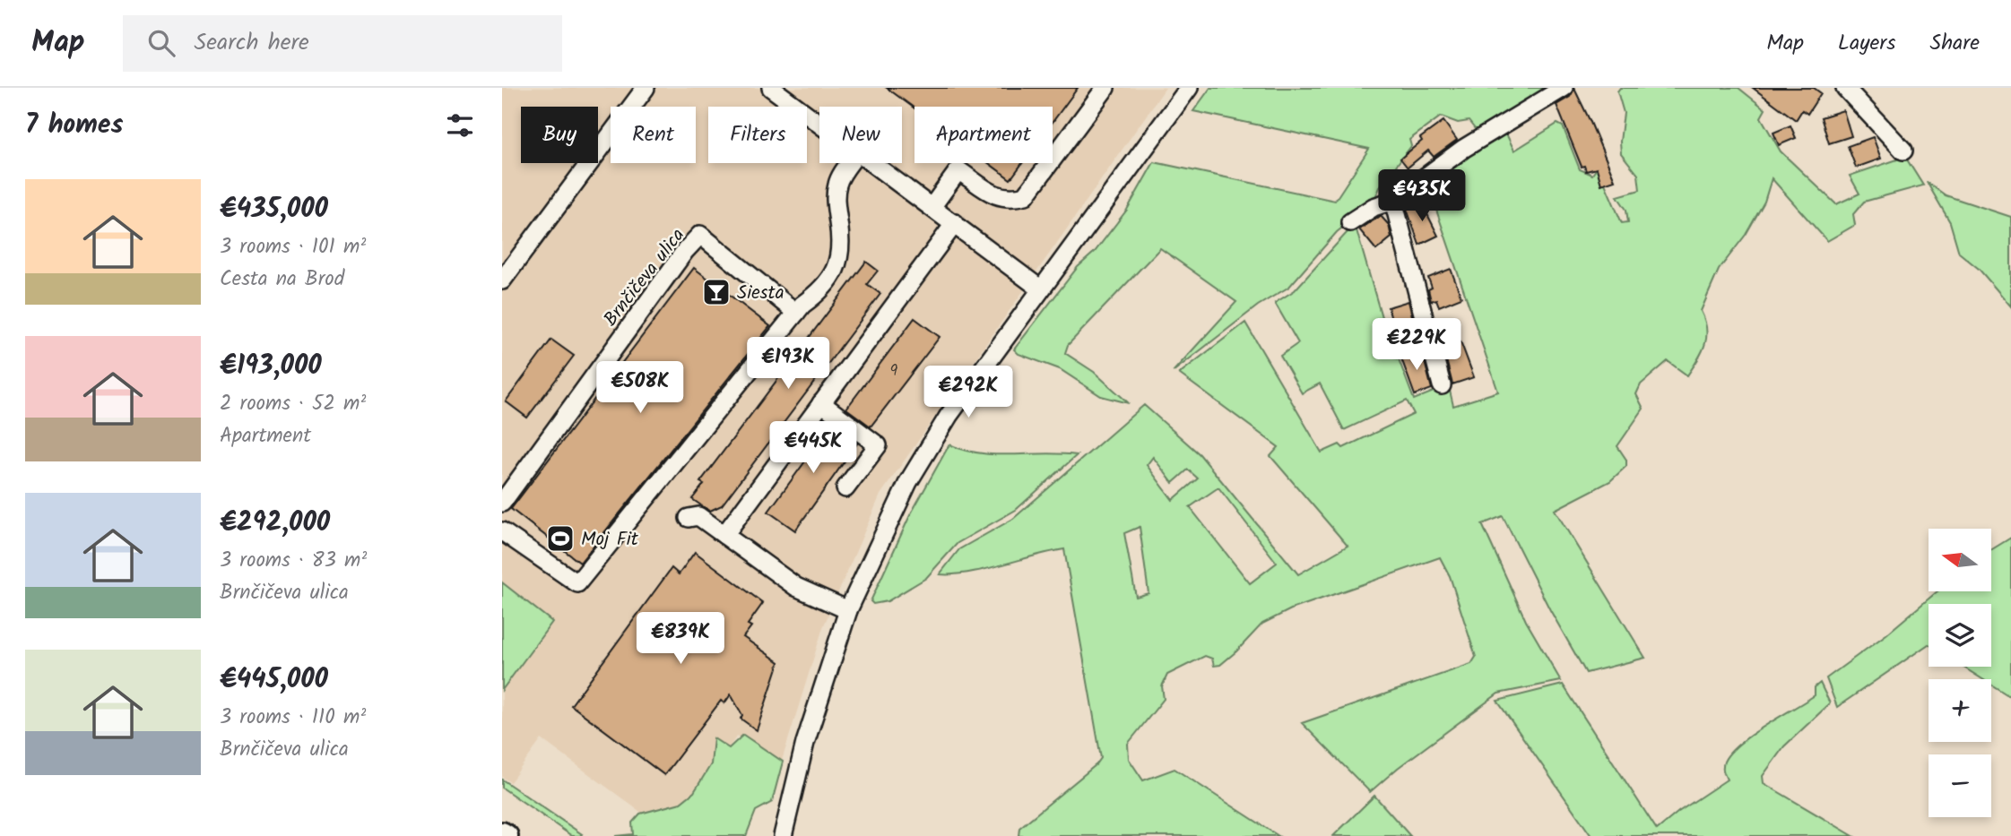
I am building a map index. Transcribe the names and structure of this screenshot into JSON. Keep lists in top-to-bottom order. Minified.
{"streets":{"street":["Brnčičeva ulica"]},"places":{"bar":["Siesta"],"sports":["Moj Fit"]},"house_numbers":["9"],"north":"left","page":{"header":"Map","search":"Search here","nav":["Map","Layers","Share"],"heading":"7 homes","chip":["Buy","Rent","Filters","New","Apartment"],"list":[{"name":"€435,000","note":"3 rooms · 101 m² · Cesta na Brod"},{"name":"€193,000","note":"2 rooms · 52 m² · Apartment"},{"name":"€292,000","note":"3 rooms · 83 m² · Brnčičeva ulica"},{"name":"€445,000","note":"3 rooms · 110 m² · Brnčičeva ulica"}],"price":["€435K","€229K","€193K","€508K","€292K","€445K","€839K"],"map_buttons":["+","−"]}}
